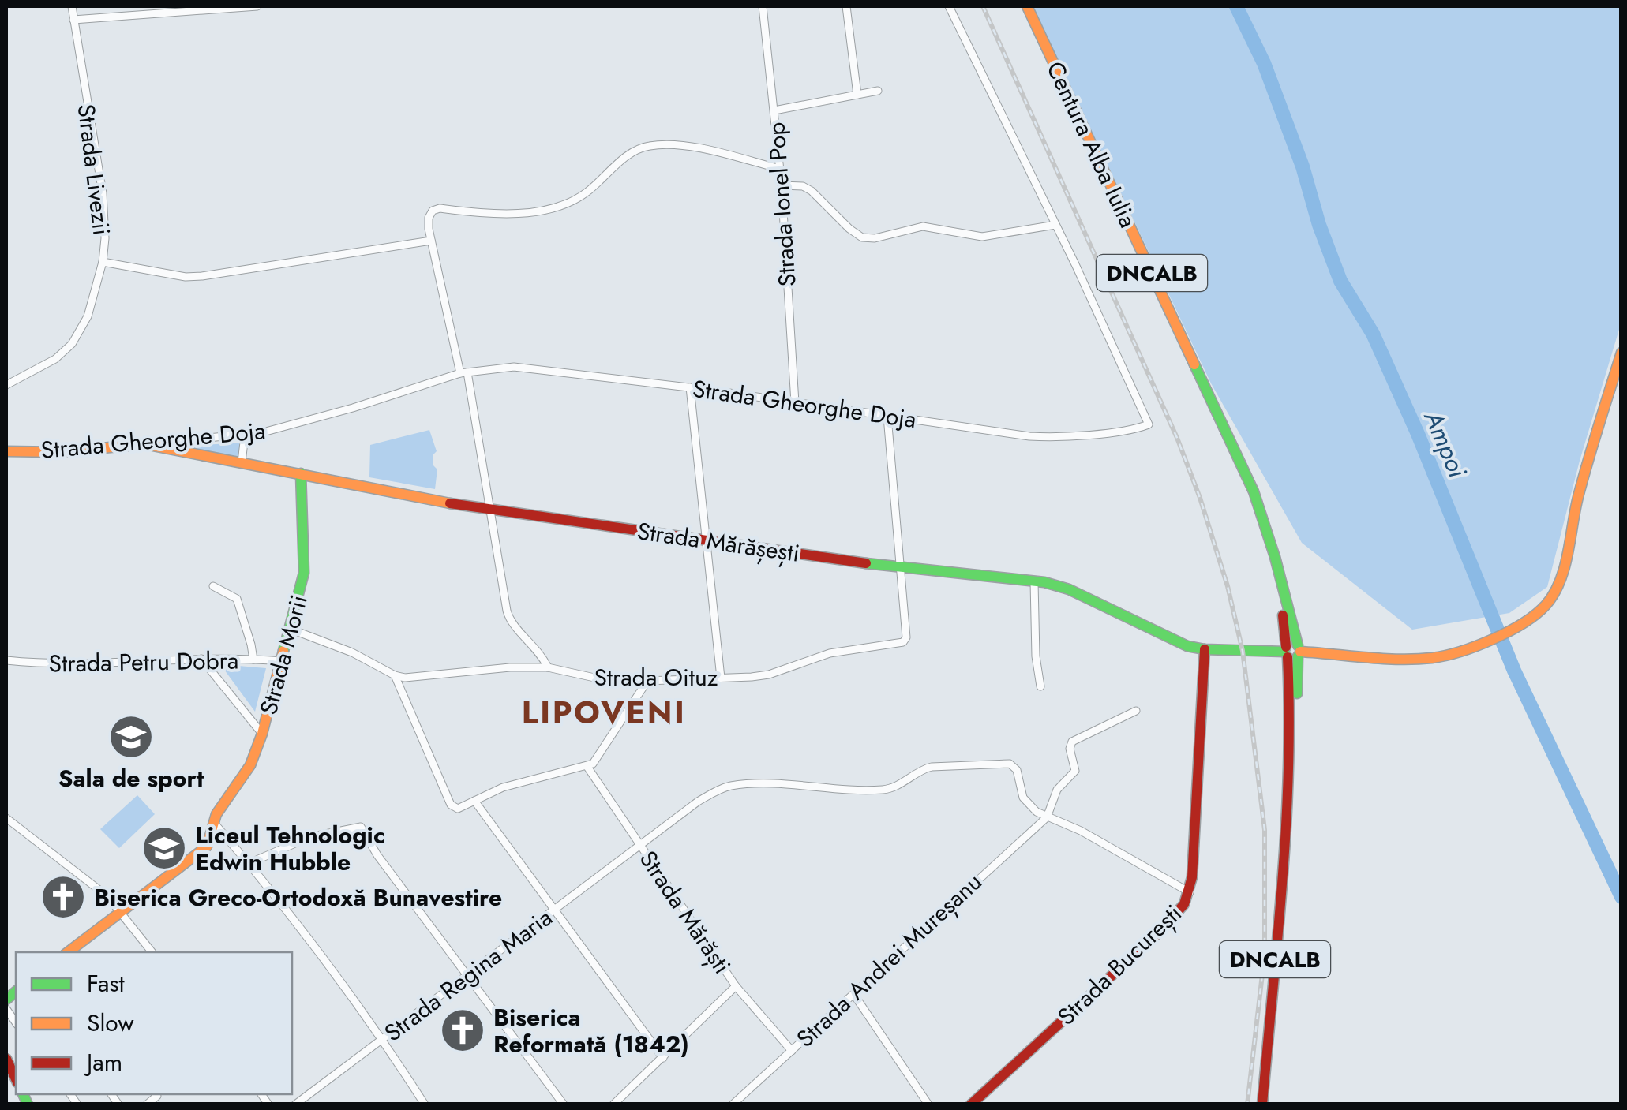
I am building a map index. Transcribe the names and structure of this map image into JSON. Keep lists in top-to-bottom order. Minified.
{"streets":{"main road":["Centura Alba Iulia","DNCALB","Strada Gheorghe Doja","Strada Mărășești","Strada Morii","Strada București"],"street":["Strada Livezii","Strada Ionel Pop","Strada Petru Dobra","Strada Oituz","Strada Mărăști","Strada Andrei Mureșanu","Strada Regina Maria"]},"crossings":[["Centura Alba Iulia","Strada Mărășești"],["Strada Ionel Pop","Strada Gheorghe Doja"],["Strada Gheorghe Doja","Strada Mărășești"],["Strada Mărășești","Strada Morii"],["Strada Mărășești","Strada Oituz"],["Strada Mărășești","Strada București"],["Strada Morii","Strada Petru Dobra"],["Strada Mărăști","Strada Andrei Mureșanu"],["Strada Mărăști","Strada Regina Maria"],["Strada Andrei Mureșanu","Strada Regina Maria"]],"districts":["LIPOVENI"],"water":["Ampoi"],"places":{"school or university":["Sala de sport","Liceul Tehnologic Edwin Hubble"],"church":["Biserica Greco-Ortodoxă Bunavestire","Biserica Reformată (1842)"]},"legend":["Fast","Slow","Jam"]}
